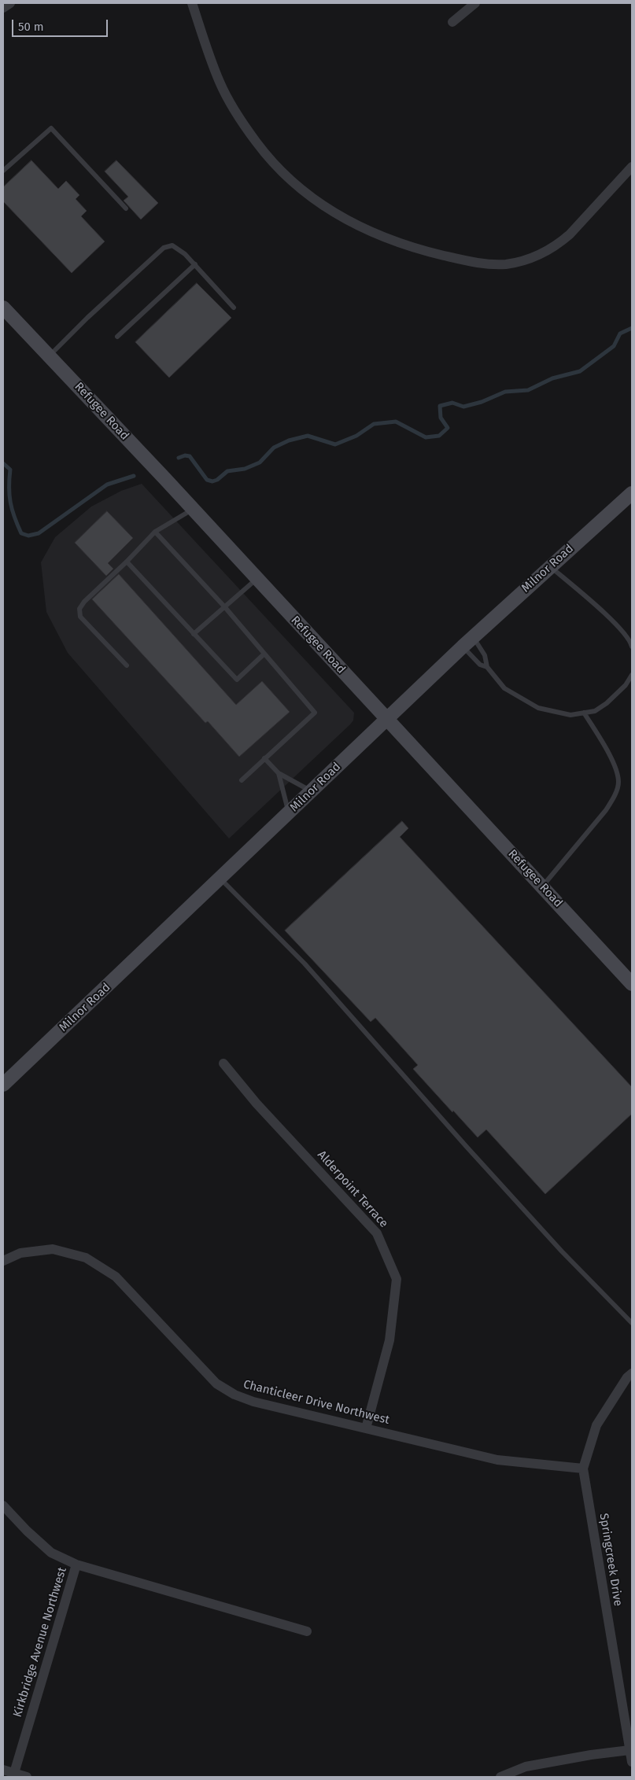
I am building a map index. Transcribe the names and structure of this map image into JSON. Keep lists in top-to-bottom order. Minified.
{"streets":{"main road":["Refugee Road","Milnor Road"],"street":["Alderpoint Terrace","Chanticleer Drive Northwest","Springcreek Drive","Kirkbridge Avenue Northwest"]},"crossings":[["Refugee Road","Milnor Road"],["Alderpoint Terrace","Chanticleer Drive Northwest"],["Chanticleer Drive Northwest","Springcreek Drive"]],"scale_bar":"50 m"}
